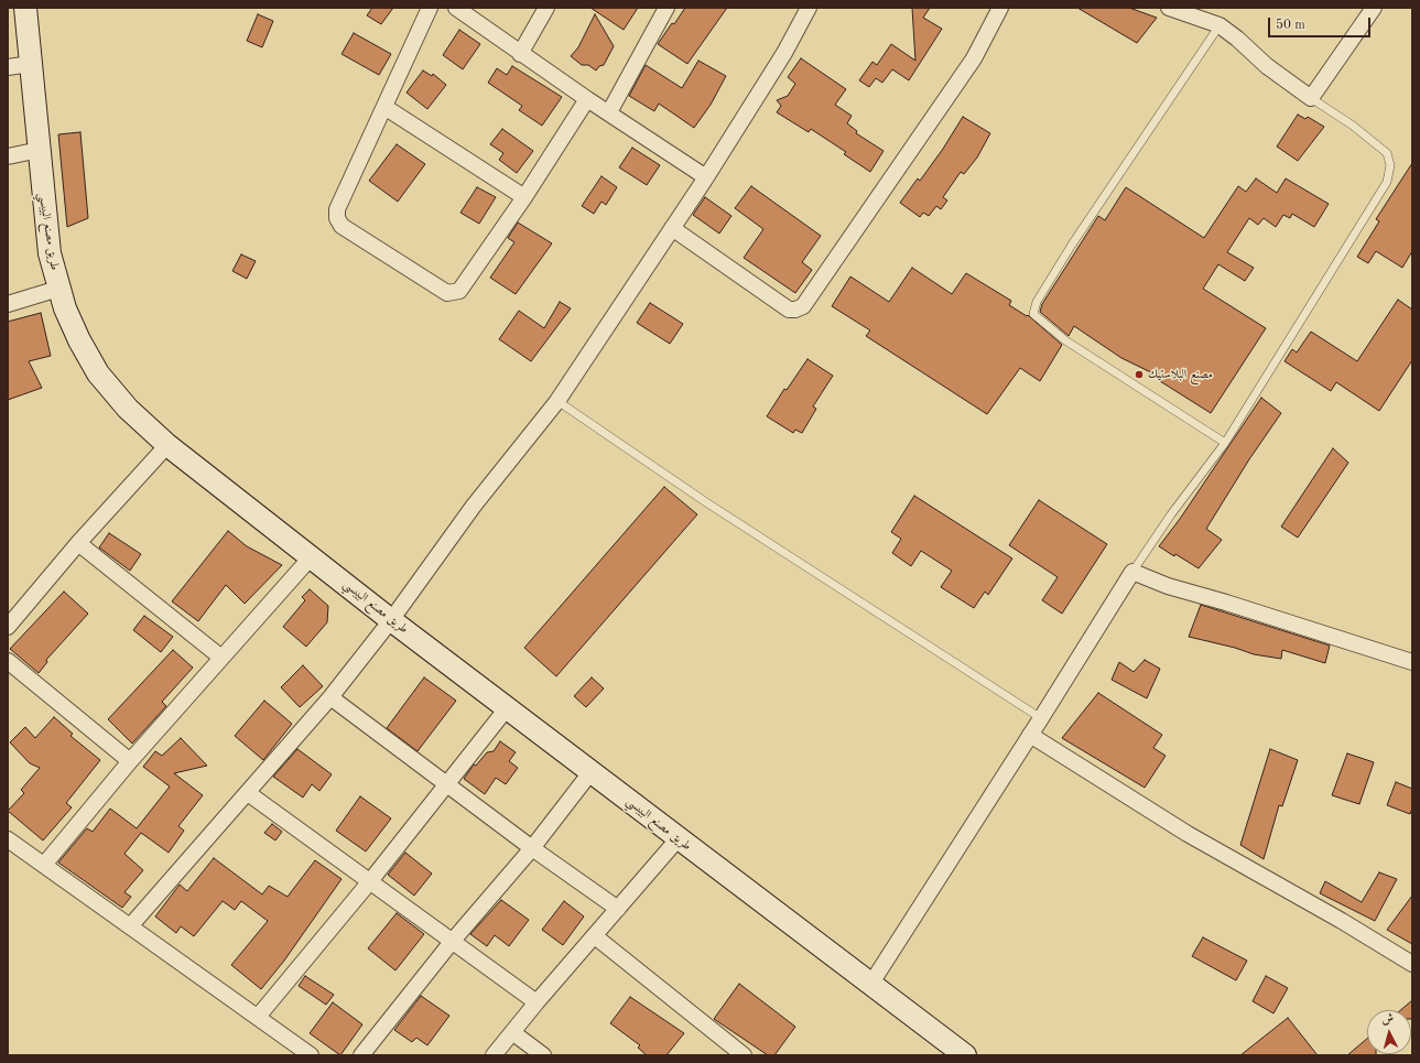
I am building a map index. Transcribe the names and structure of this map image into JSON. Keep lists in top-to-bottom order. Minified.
{"streets":{"main road":["طريق مصنع البيبسي"]},"places":["مصنع البلاستيك"],"scale_bar":"50 m","north":"top"}
